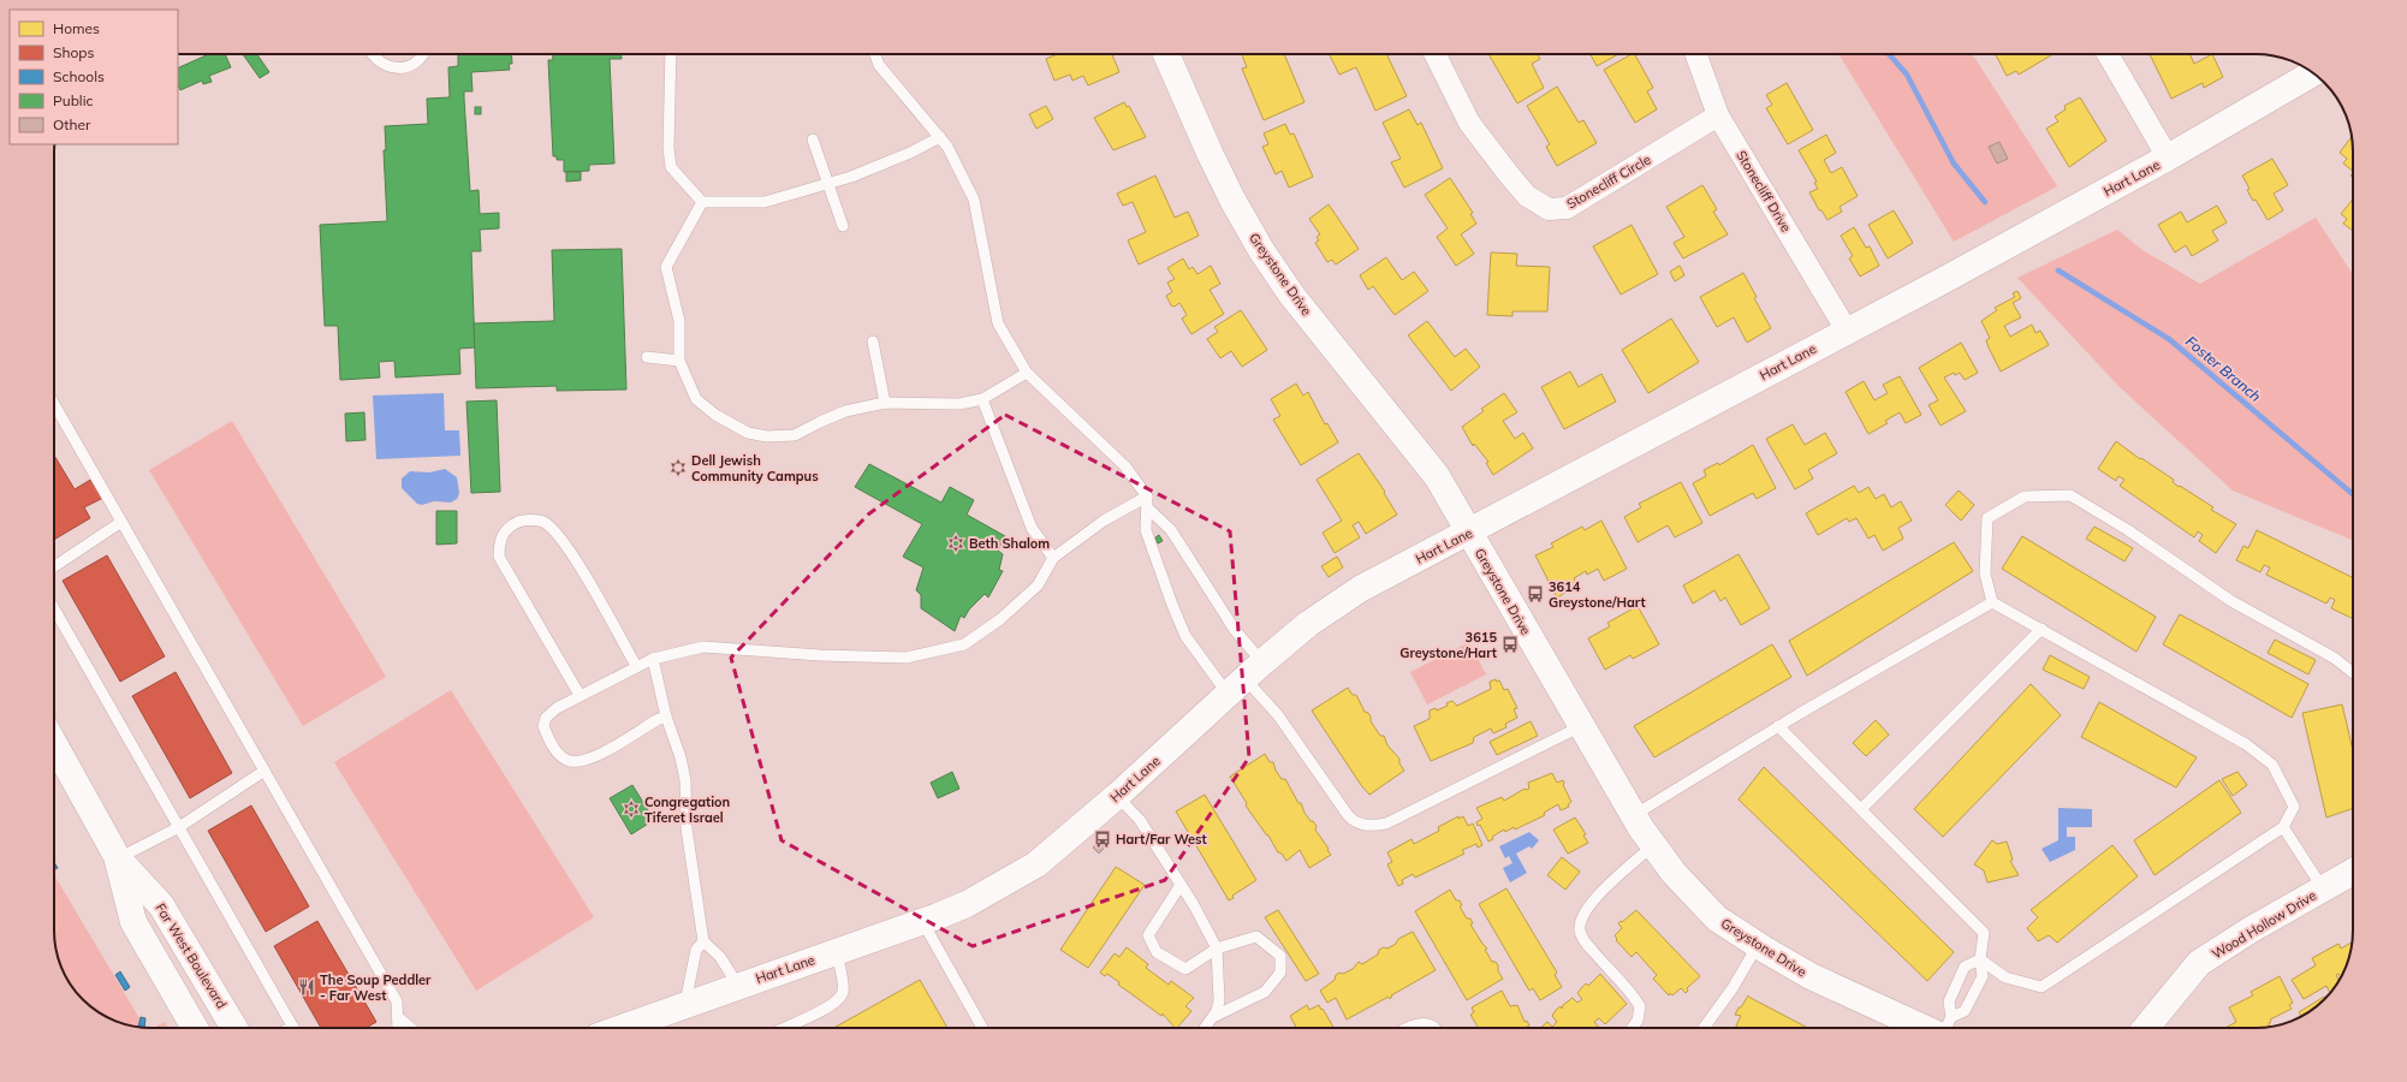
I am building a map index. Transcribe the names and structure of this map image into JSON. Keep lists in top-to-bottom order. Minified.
{"streets":{"street":["Hart Lane","Stonecliff Circle","Stonecliff Drive","Greystone Drive","Wood Hollow Drive","Far West Boulevard"]},"crossings":[["Hart Lane","Stonecliff Drive"],["Hart Lane","Greystone Drive"],["Stonecliff Circle","Stonecliff Drive"]],"water":["Foster Branch"],"places":{"synagogue":["Dell Jewish Community Campus","Beth Shalom","Congregation Tiferet Israel"],"bus stop":["3614 Greystone/Hart","3615 Greystone/Hart","Hart/Far West"],"restaurant":["The Soup Peddler - Far West"]},"legend":["Homes","Shops","Schools","Public","Other"]}
